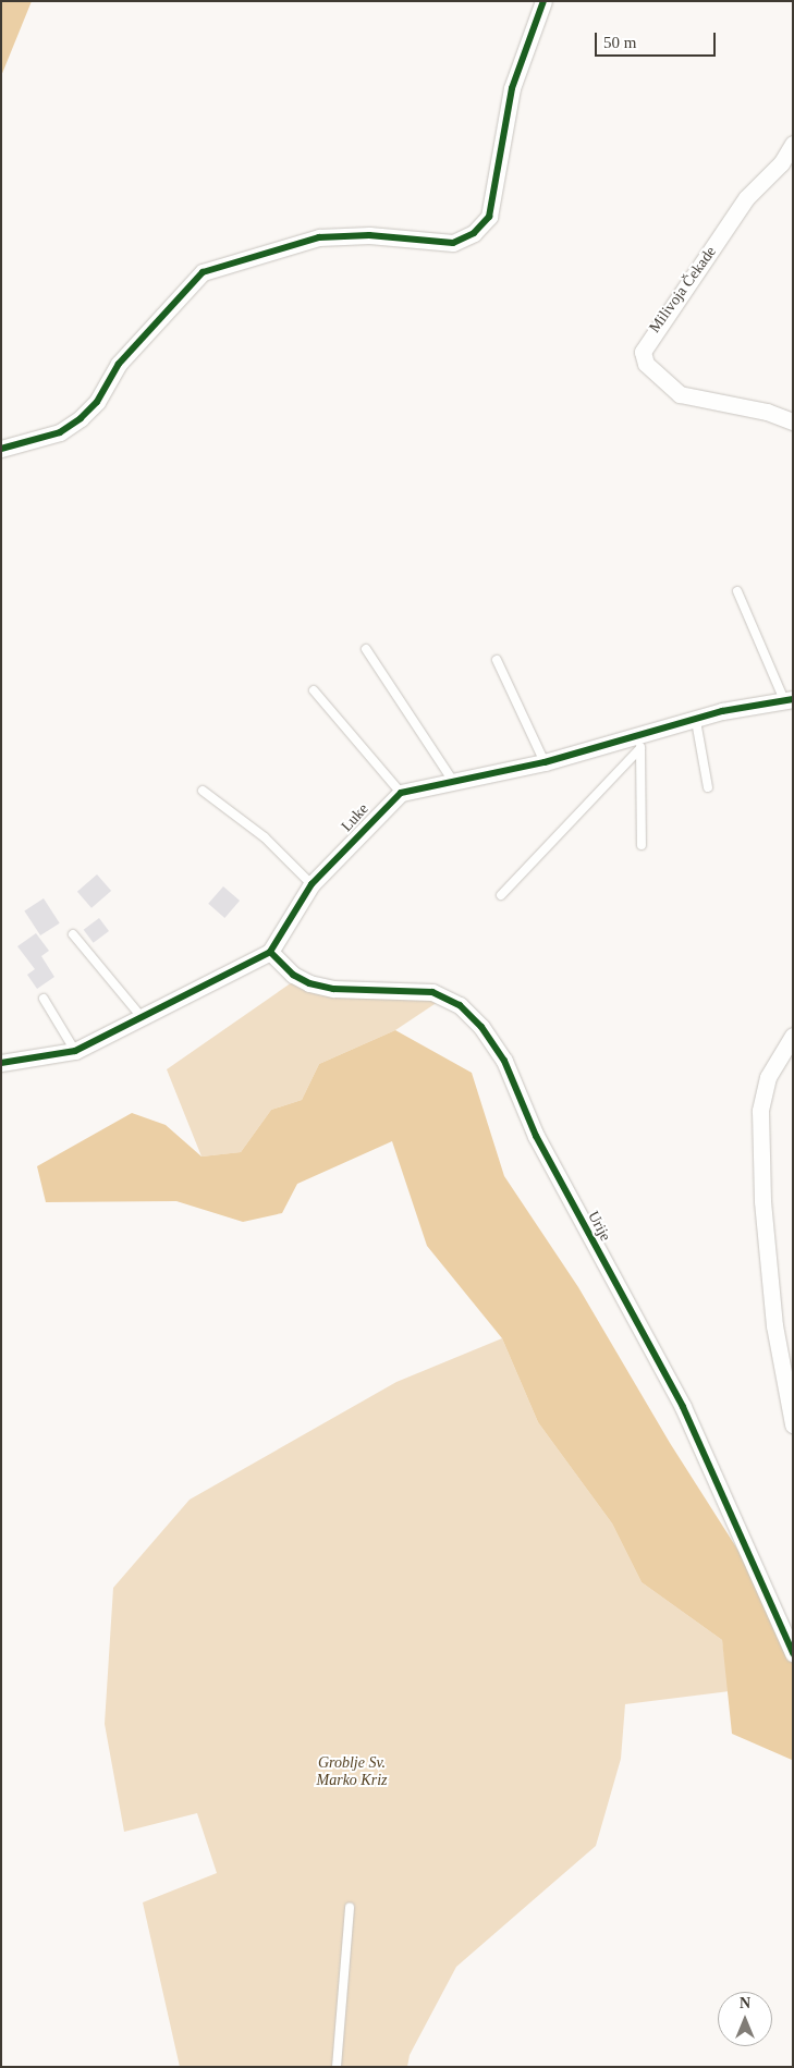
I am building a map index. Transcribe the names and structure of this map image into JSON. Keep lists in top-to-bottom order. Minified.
{"streets":{"street":["Milivoja Čekade","Luke","Urije"]},"crossings":[["Luke","Urije"]],"parks":["Groblje Sv. Marko Kriz"],"scale_bar":"50 m","north":"top"}
